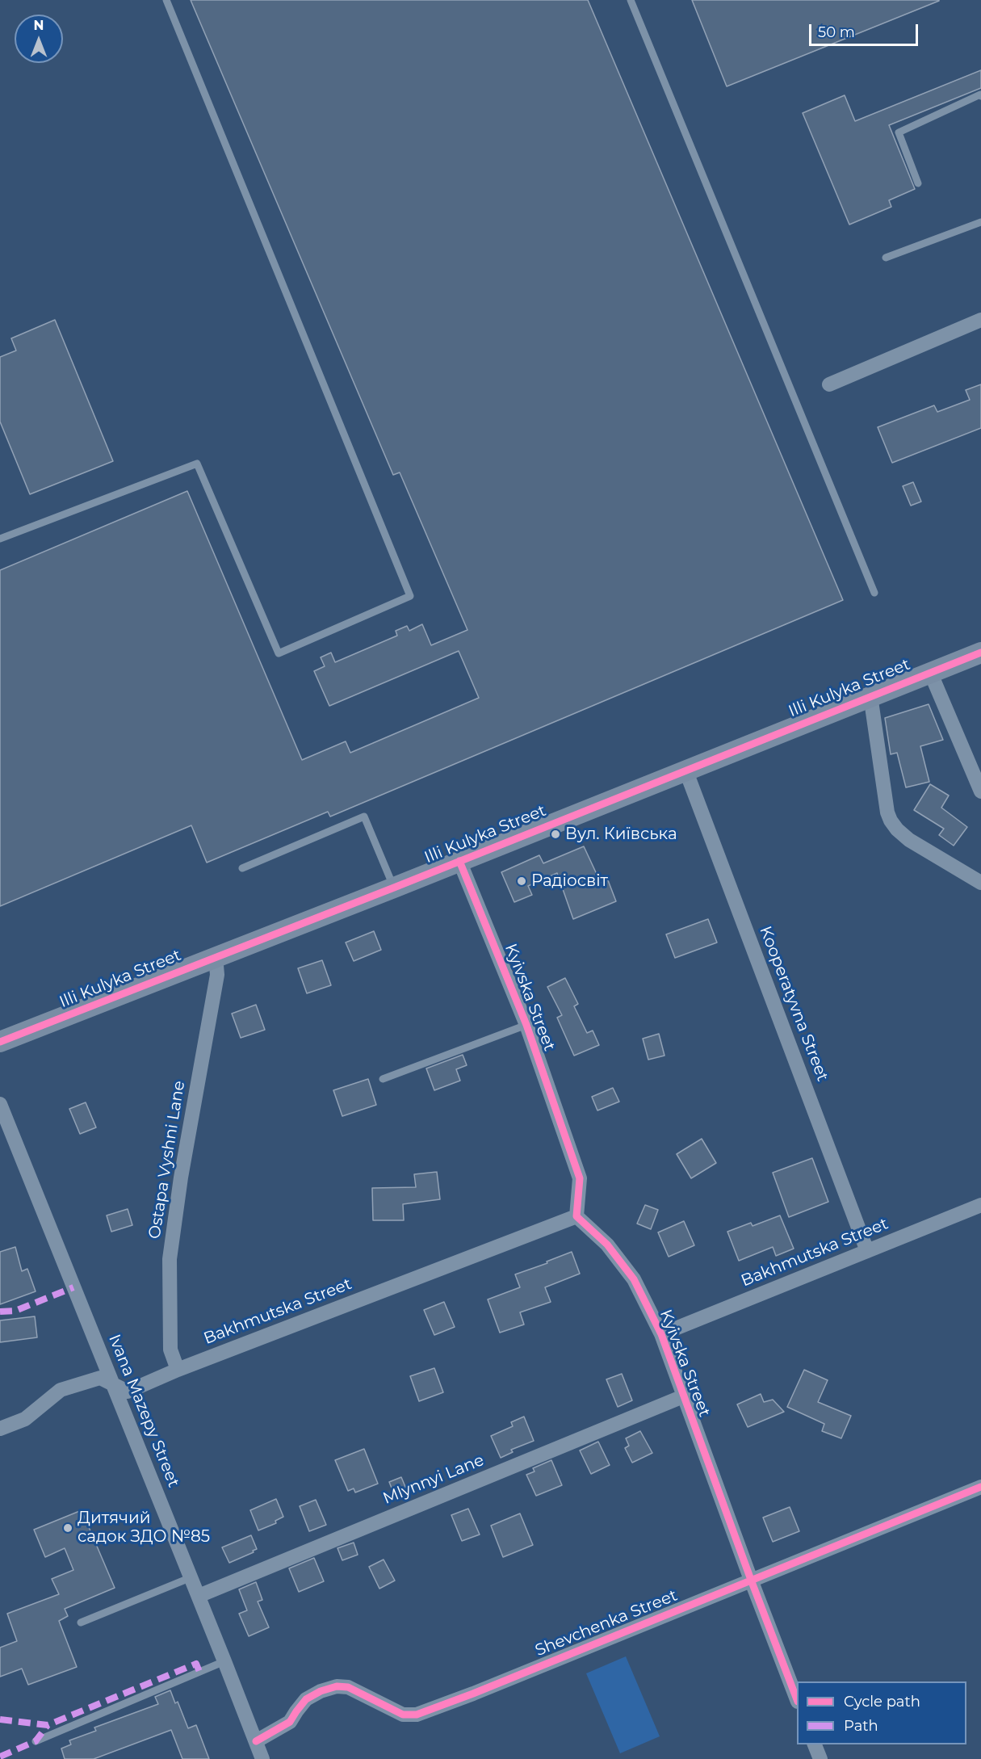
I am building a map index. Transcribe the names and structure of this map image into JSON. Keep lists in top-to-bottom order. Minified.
{"streets":{"street":["Illi Kulyka Street","Kyivska Street","Kooperatyvna Street","Ostapa Vyshni Lane","Bakhmutska Street","Ivana Mazepy Street","Mlynnyi Lane","Shevchenka Street"]},"crossings":[["Illi Kulyka Street","Kyivska Street"],["Illi Kulyka Street","Kooperatyvna Street"],["Illi Kulyka Street","Ostapa Vyshni Lane"],["Kyivska Street","Bakhmutska Street"],["Kyivska Street","Mlynnyi Lane"],["Kyivska Street","Shevchenka Street"],["Kooperatyvna Street","Bakhmutska Street"],["Ostapa Vyshni Lane","Bakhmutska Street"],["Bakhmutska Street","Ivana Mazepy Street"],["Ivana Mazepy Street","Mlynnyi Lane"],["Ivana Mazepy Street","Shevchenka Street"]],"places":["Вул. Київська","Радіосвіт","Дитячий садок ЗДО №85"],"legend":["Cycle path","Path"],"scale_bar":"50 m","north":"top"}
